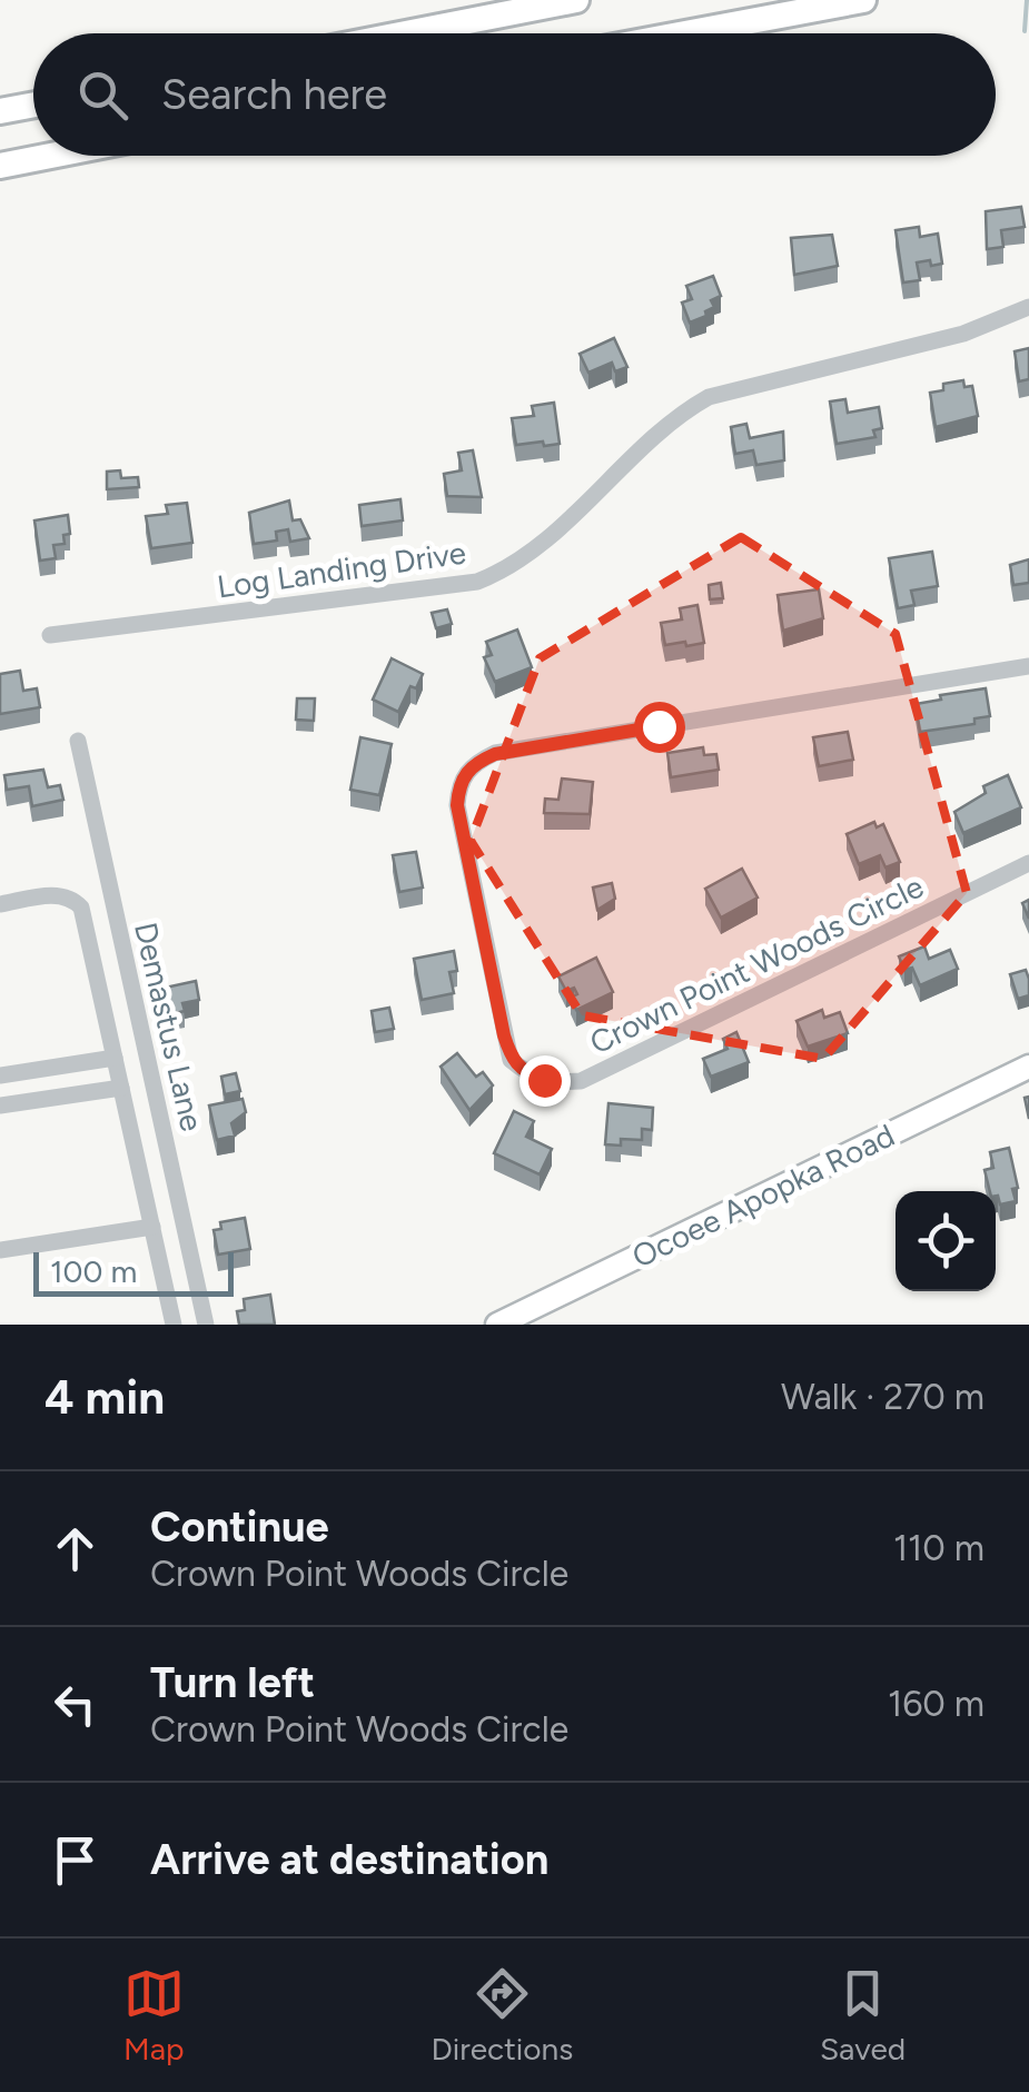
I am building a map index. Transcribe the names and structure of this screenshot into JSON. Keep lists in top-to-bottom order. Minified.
{"streets":{"main road":["Ocoee Apopka Road"],"street":["Log Landing Drive","Crown Point Woods Circle","Demastus Lane"]},"scale_bar":"100 m","page":{"search":"Search here","scale":"100 m","heading":["4 min","Walk · 270 m"],"list":[["Continue","Crown Point Woods Circle","110 m"],["Turn left","Crown Point Woods Circle","160 m"],"Arrive at destination"],"nav":["Map","Directions","Saved"]}}
